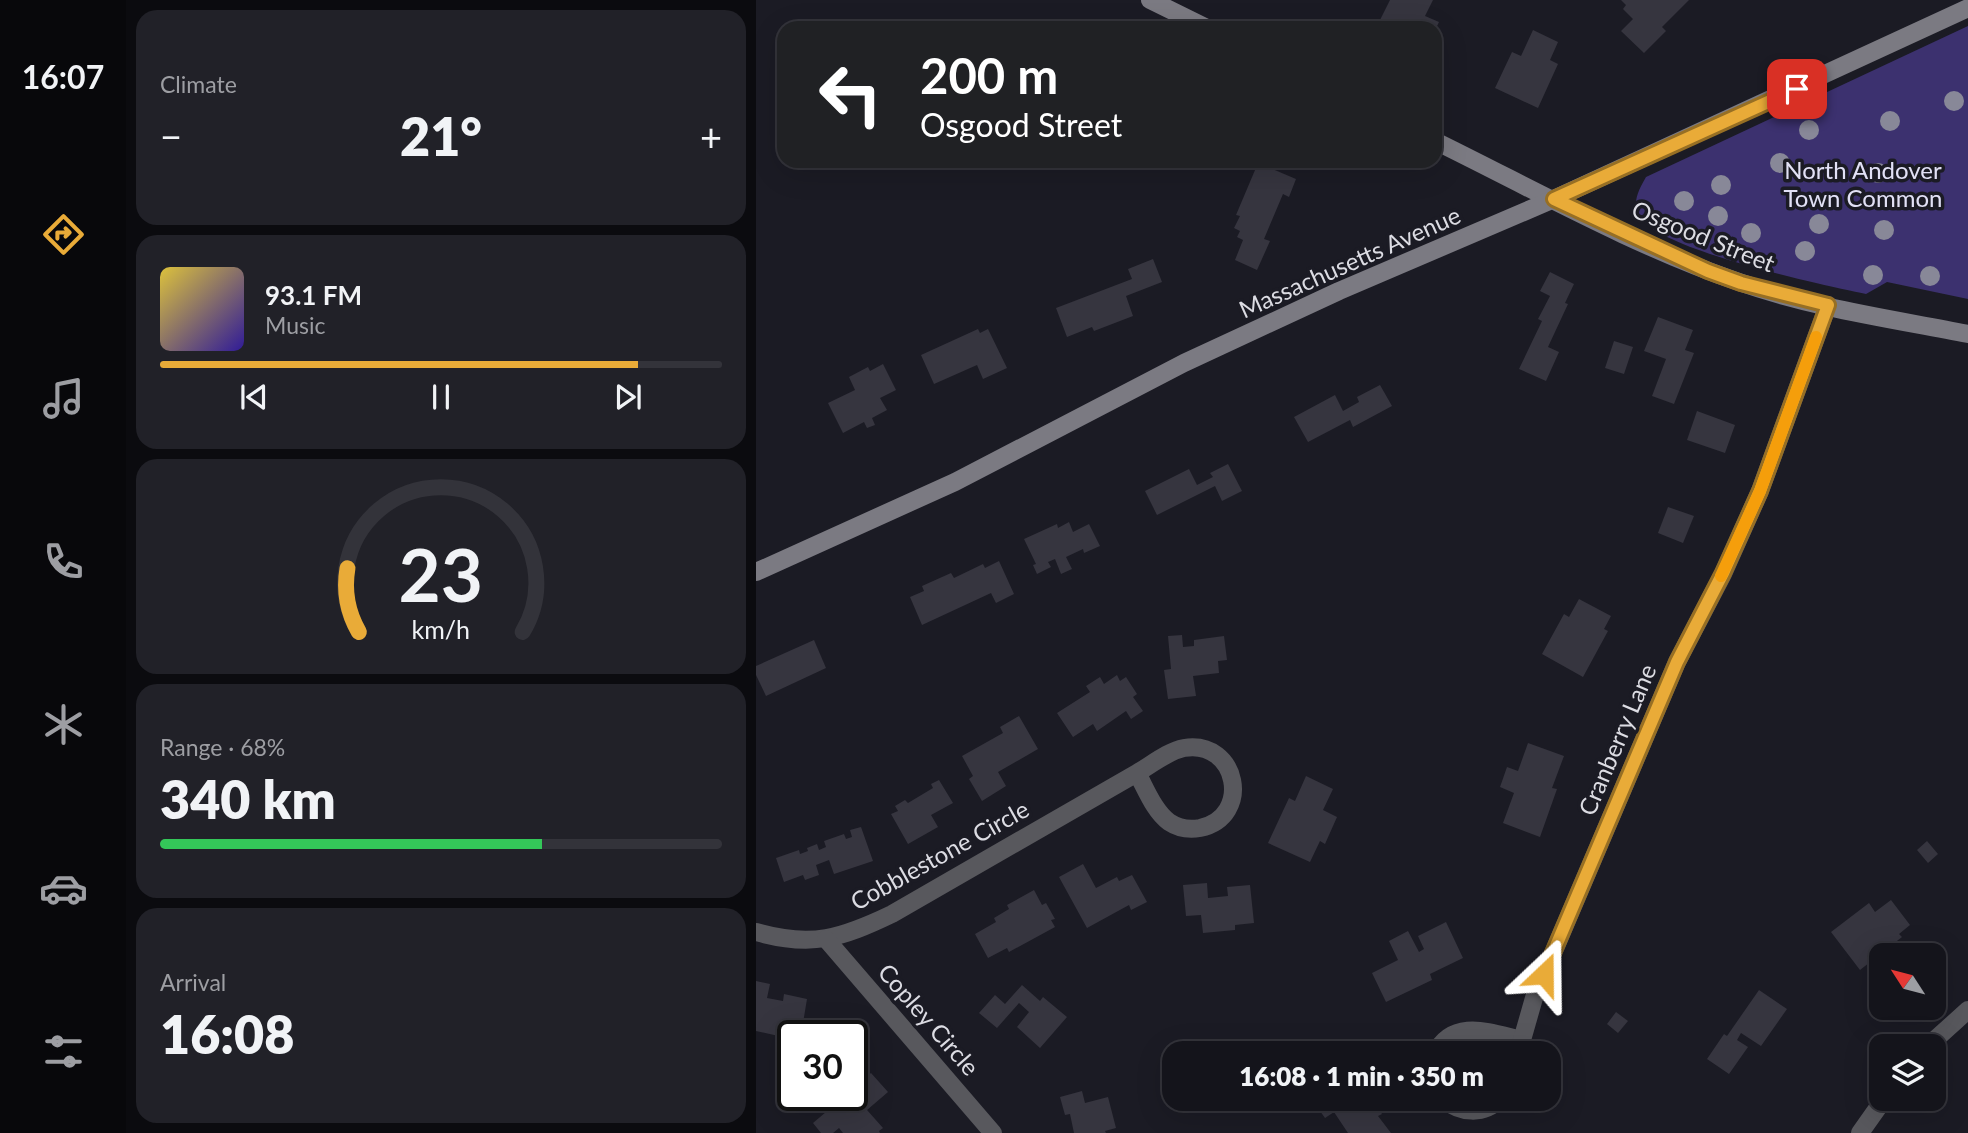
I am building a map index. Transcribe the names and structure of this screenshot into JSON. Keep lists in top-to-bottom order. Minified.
{"streets":{"main road":["Osgood Street","Massachusetts Avenue"],"street":["Cranberry Lane","Cobblestone Circle","Copley Circle"]},"crossings":[["Osgood Street","Massachusetts Avenue"],["Osgood Street","Cranberry Lane"],["Cobblestone Circle","Copley Circle"]],"parks":["North Andover Town Common"],"north":"top left","page":{"tabs":"16:07","tile":["Climate",["Range · 68%","340 km"],["Arrival","16:08"]],"turn":["200 m","Osgood Street"],"heat":["−","21°","+"],"song":["93.1 FM","Music"],"limit":"30","trip":"16:08 · 1 min · 350 m","gauge":["23","km/h"]}}
